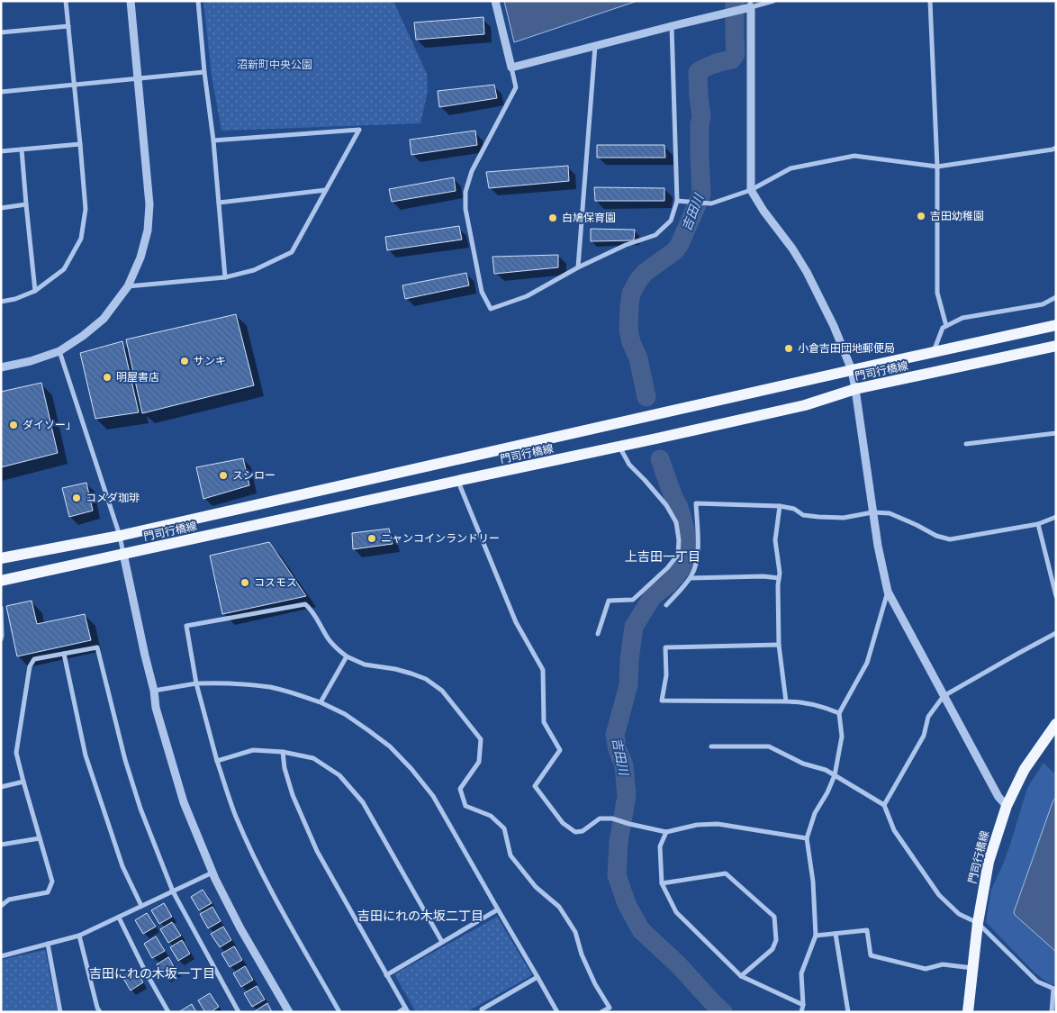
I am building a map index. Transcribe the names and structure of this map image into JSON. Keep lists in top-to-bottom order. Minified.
{"streets":{"main road":["門司行橋線"]},"districts":["上吉田一丁目","吉田にれの木坂二丁目","吉田にれの木坂一丁目"],"water":["吉田川"],"parks":["沼新町中央公園"],"places":["吉田幼稚園","白鳩保育園","小倉吉田団地郵便局","サンキ","明屋書店","ダイソー」","スシロー","コメダ珈琲","ニャンコインランドリー","コスモス"]}
